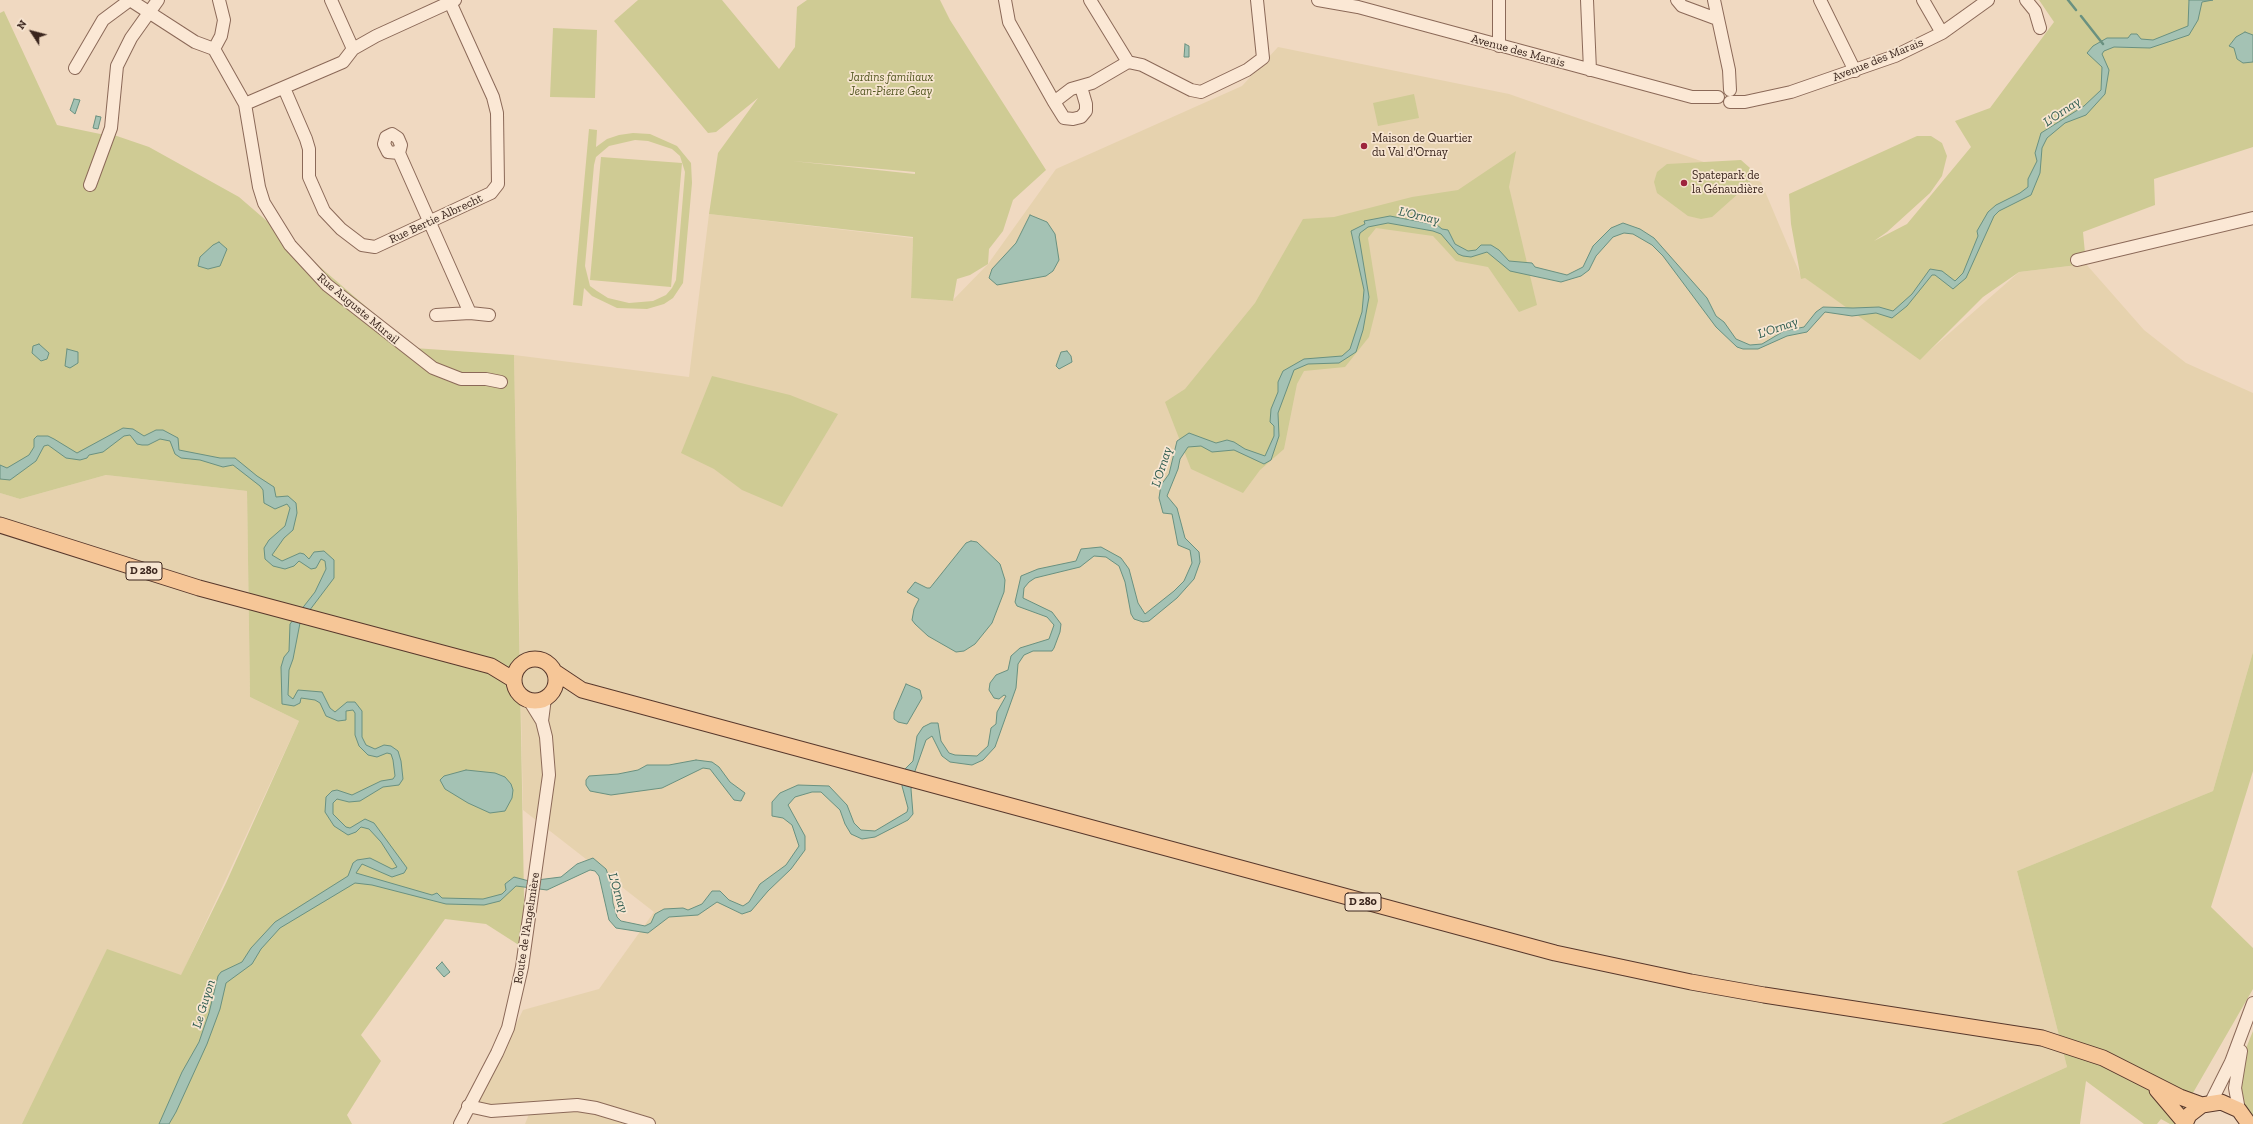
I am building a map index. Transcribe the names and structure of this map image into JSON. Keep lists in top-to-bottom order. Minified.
{"streets":{"main road":["D 280"],"street":["Avenue des Marais","Rue Bertie Albrecht","Rue Auguste Murail","Route de l'Angelmière"]},"crossings":[["D 280","Route de l'Angelmière"]],"water":["L'Ornay","Le Guyon"],"parks":["Jardins familiaux Jean-Pierre Geay"],"places":["Maison de Quartier du Val d'Ornay","Spatepark de la Génaudière"],"north":"top left"}
